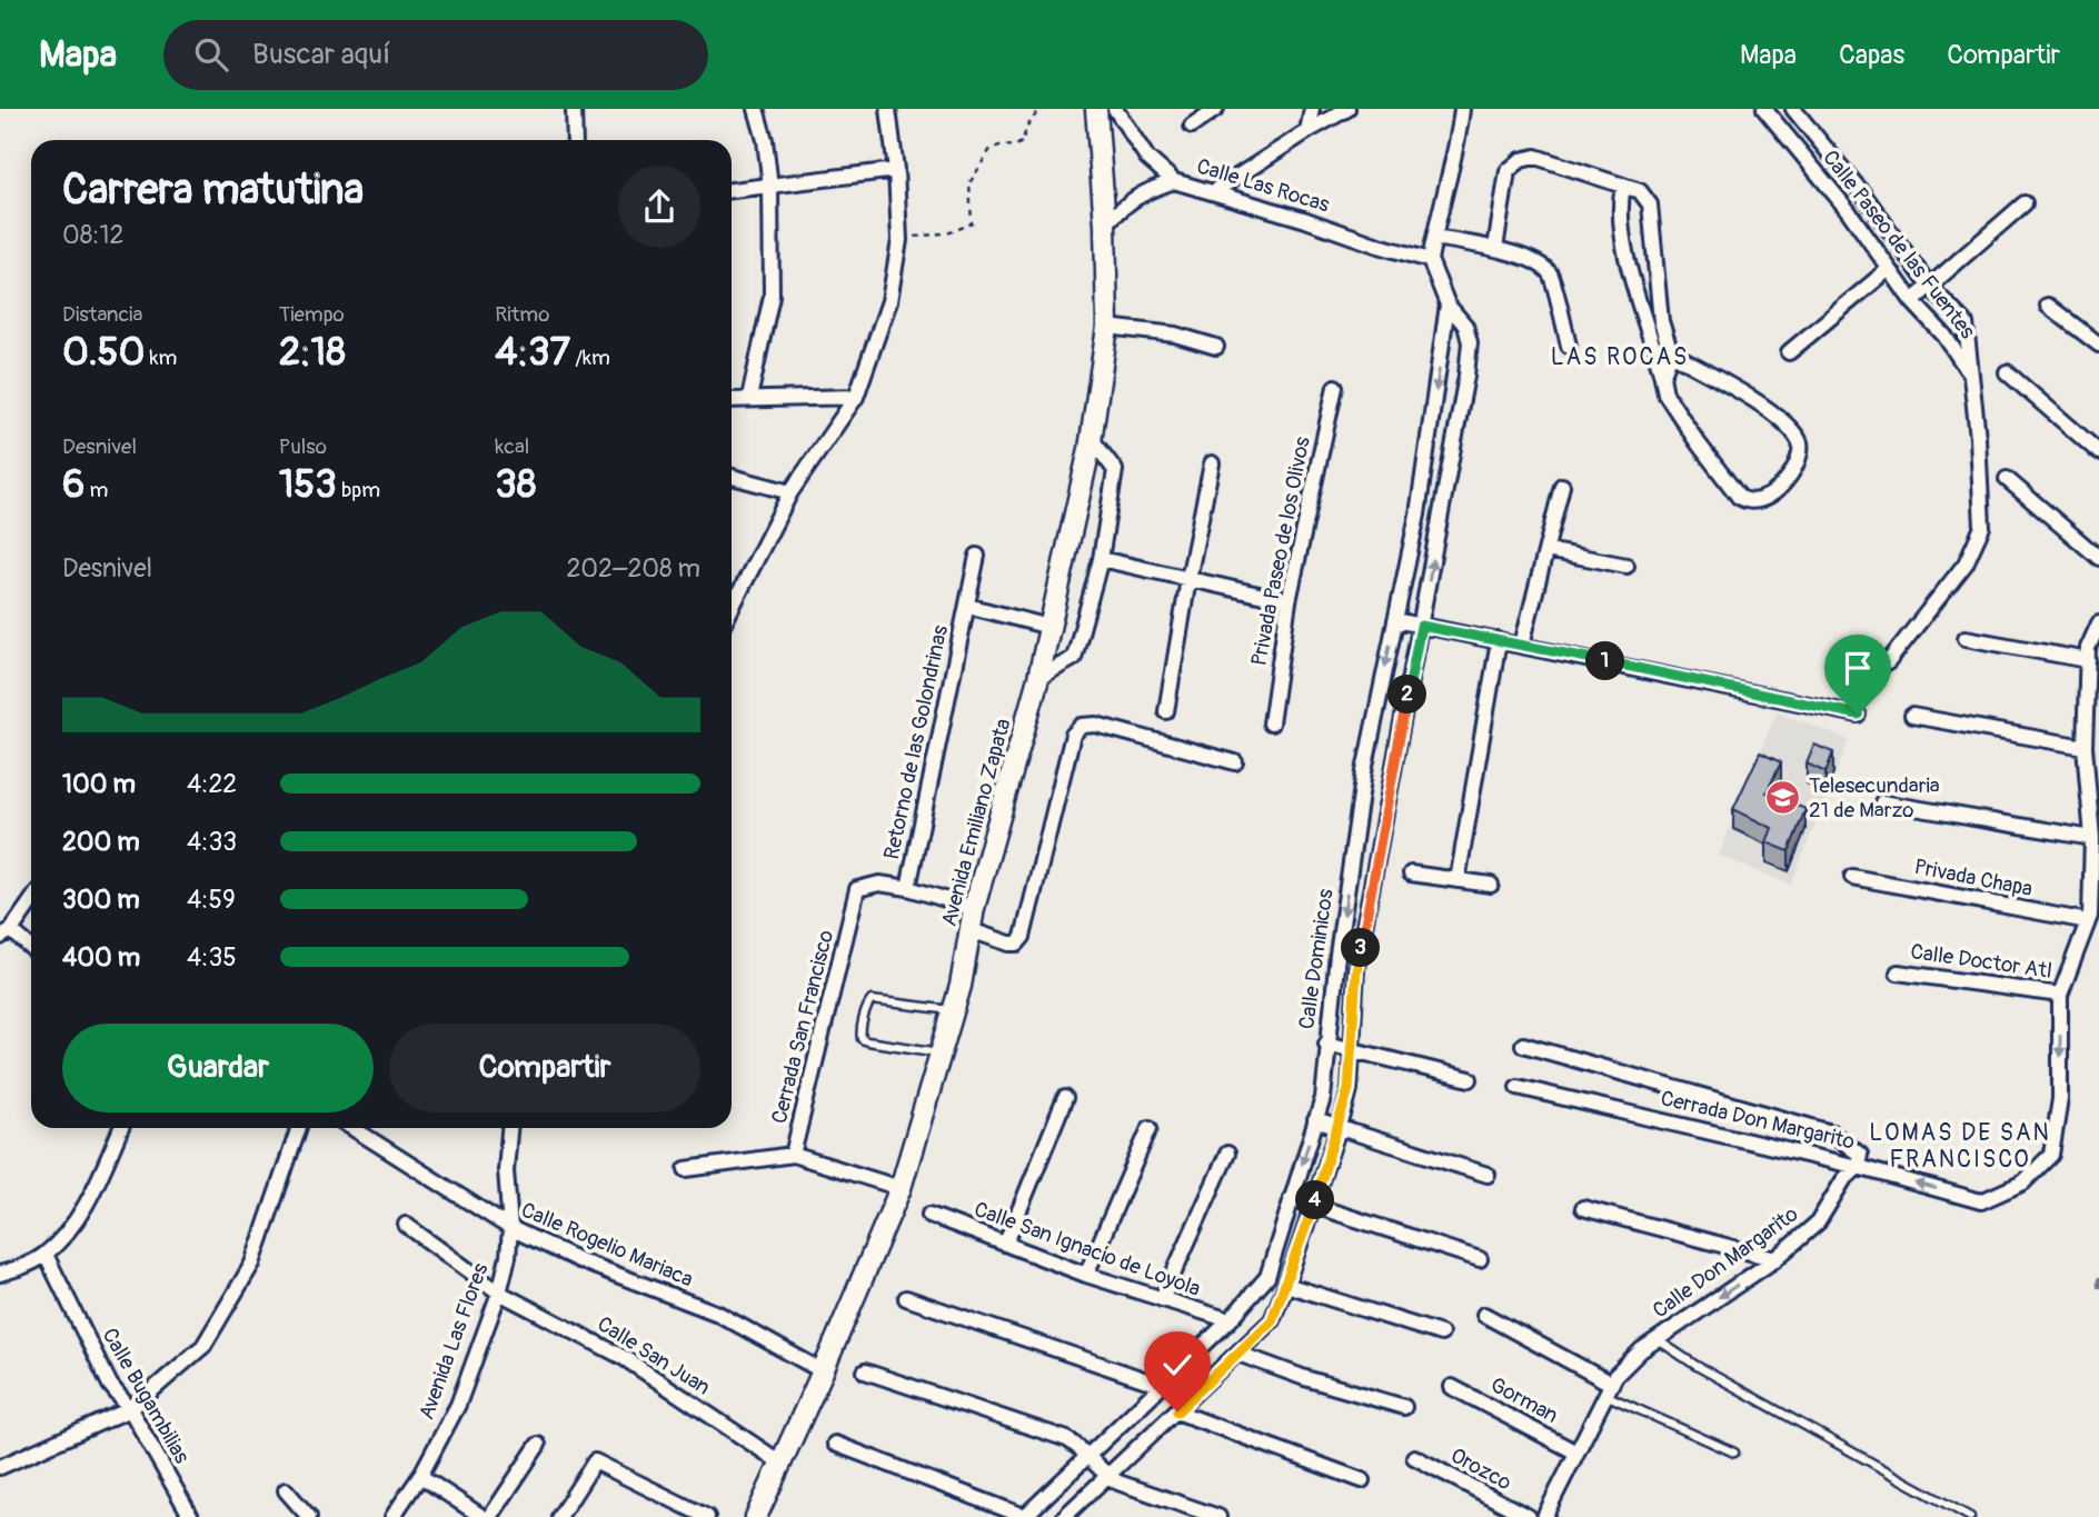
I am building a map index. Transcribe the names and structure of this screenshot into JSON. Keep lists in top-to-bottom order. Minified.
{"streets":{"main road":["Avenida Emiliano Zapata"],"street":["Calle Las Rocas","Calle Paseo de las Fuentes","Privada Paseo de los Olivos","Retorno de las Golondrinas","Privada Chapa","Calle Dominicos","Calle Doctor Atl","Cerrada San Francisco","Cerrada Don Margarito","Calle Rogelio Mariaca","Calle San Ignacio de Loyola","Calle Don Margarito","Avenida Las Flores","Calle San Juan","Calle Bugambilias","Gorman","Orozco"]},"crossings":[["Calle Las Rocas","Calle Dominicos"],["Retorno de las Golondrinas","Avenida Emiliano Zapata"],["Retorno de las Golondrinas","Cerrada San Francisco"],["Avenida Emiliano Zapata","Cerrada San Francisco"],["Avenida Emiliano Zapata","Calle Rogelio Mariaca"],["Avenida Emiliano Zapata","Calle San Juan"],["Calle Dominicos","Calle San Ignacio de Loyola"],["Cerrada Don Margarito","Calle Don Margarito"],["Calle Rogelio Mariaca","Avenida Las Flores"],["Calle Don Margarito","Gorman"],["Avenida Las Flores","Calle San Juan"]],"districts":["LAS ROCAS","LOMAS DE SAN FRANCISCO"],"places":{"school or university":["Telesecundaria 21 de Marzo"]},"page":{"header":"Mapa","search":"Buscar aquí","nav":["Mapa","Capas","Compartir"],"heading":["Carrera matutina","08:12"],"stats":[["Distancia","0.50 km"],["Tiempo","2:18"],["Ritmo","4:37 /km"],["Desnivel","6 m"],["Pulso","153 bpm"],["kcal","38"]],"chart":["Desnivel","202–208 m"],"pins":["1","2","3","4"],"list":[{"name":"100 m","note":"4:22"},{"name":"200 m","note":"4:33"},{"name":"300 m","note":"4:59"},{"name":"400 m","note":"4:35"}],"buttons":["Guardar","Compartir"]}}
